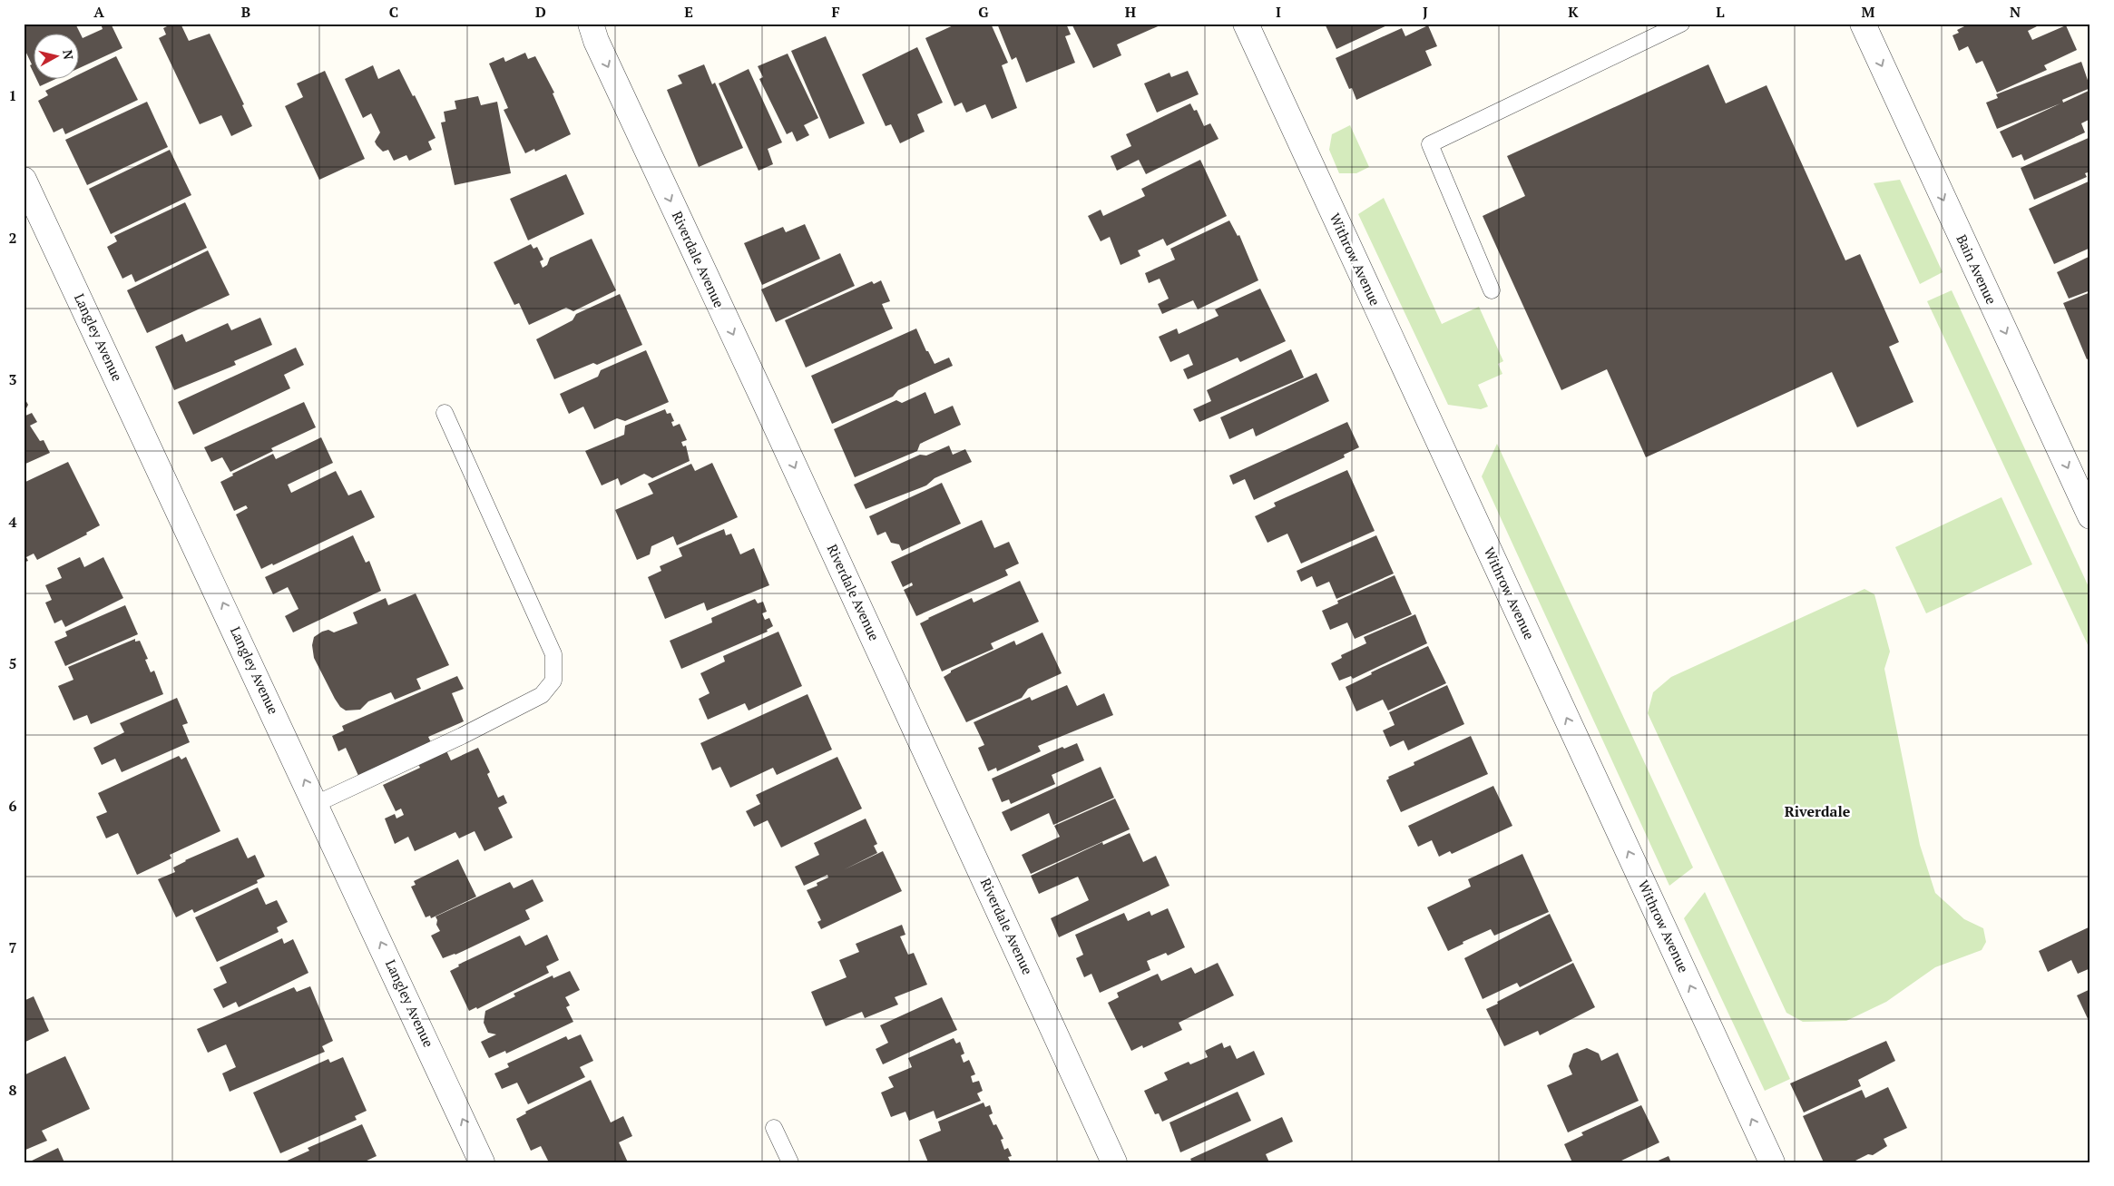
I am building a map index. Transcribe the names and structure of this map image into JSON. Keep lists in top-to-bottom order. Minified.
{"streets":{"street":["Riverdale Avenue","Withrow Avenue","Bain Avenue","Langley Avenue"]},"one_way":["Riverdale Avenue","Withrow Avenue","Bain Avenue","Langley Avenue"],"districts":["Riverdale"],"north":"right","grid":{"columns":["A","B","C","D","E","F","G","H","I","J","K","L","M","N"],"rows":["1","2","3","4","5","6","7","8"]}}
